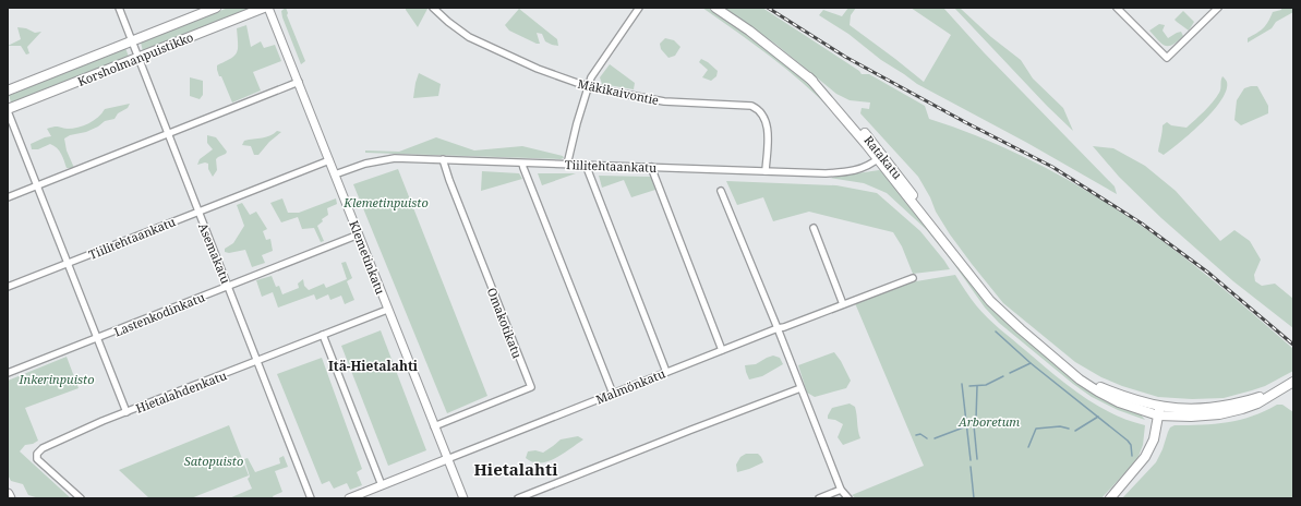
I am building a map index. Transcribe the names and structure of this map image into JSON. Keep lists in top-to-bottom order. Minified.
{"streets":{"main road":["Korsholmanpuistikko","Ratakatu"],"street":["Mäkikaivontie","Tiilitehtaankatu","Asemakatu","Klemetinkatu","Lastenkodinkatu","Omakotikatu","Malmönkatu","Hietalahdenkatu"]},"crossings":[["Korsholmanpuistikko","Asemakatu"],["Mäkikaivontie","Tiilitehtaankatu"],["Ratakatu","Tiilitehtaankatu"],["Tiilitehtaankatu","Asemakatu"],["Tiilitehtaankatu","Klemetinkatu"],["Tiilitehtaankatu","Omakotikatu"],["Asemakatu","Lastenkodinkatu"],["Asemakatu","Hietalahdenkatu"],["Klemetinkatu","Lastenkodinkatu"],["Klemetinkatu","Omakotikatu"],["Klemetinkatu","Malmönkatu"],["Klemetinkatu","Hietalahdenkatu"]],"districts":["Itä-Hietalahti","Hietalahti"],"parks":["Klemetinpuisto","Inkerinpuisto","Arboretum","Satopuisto"]}
